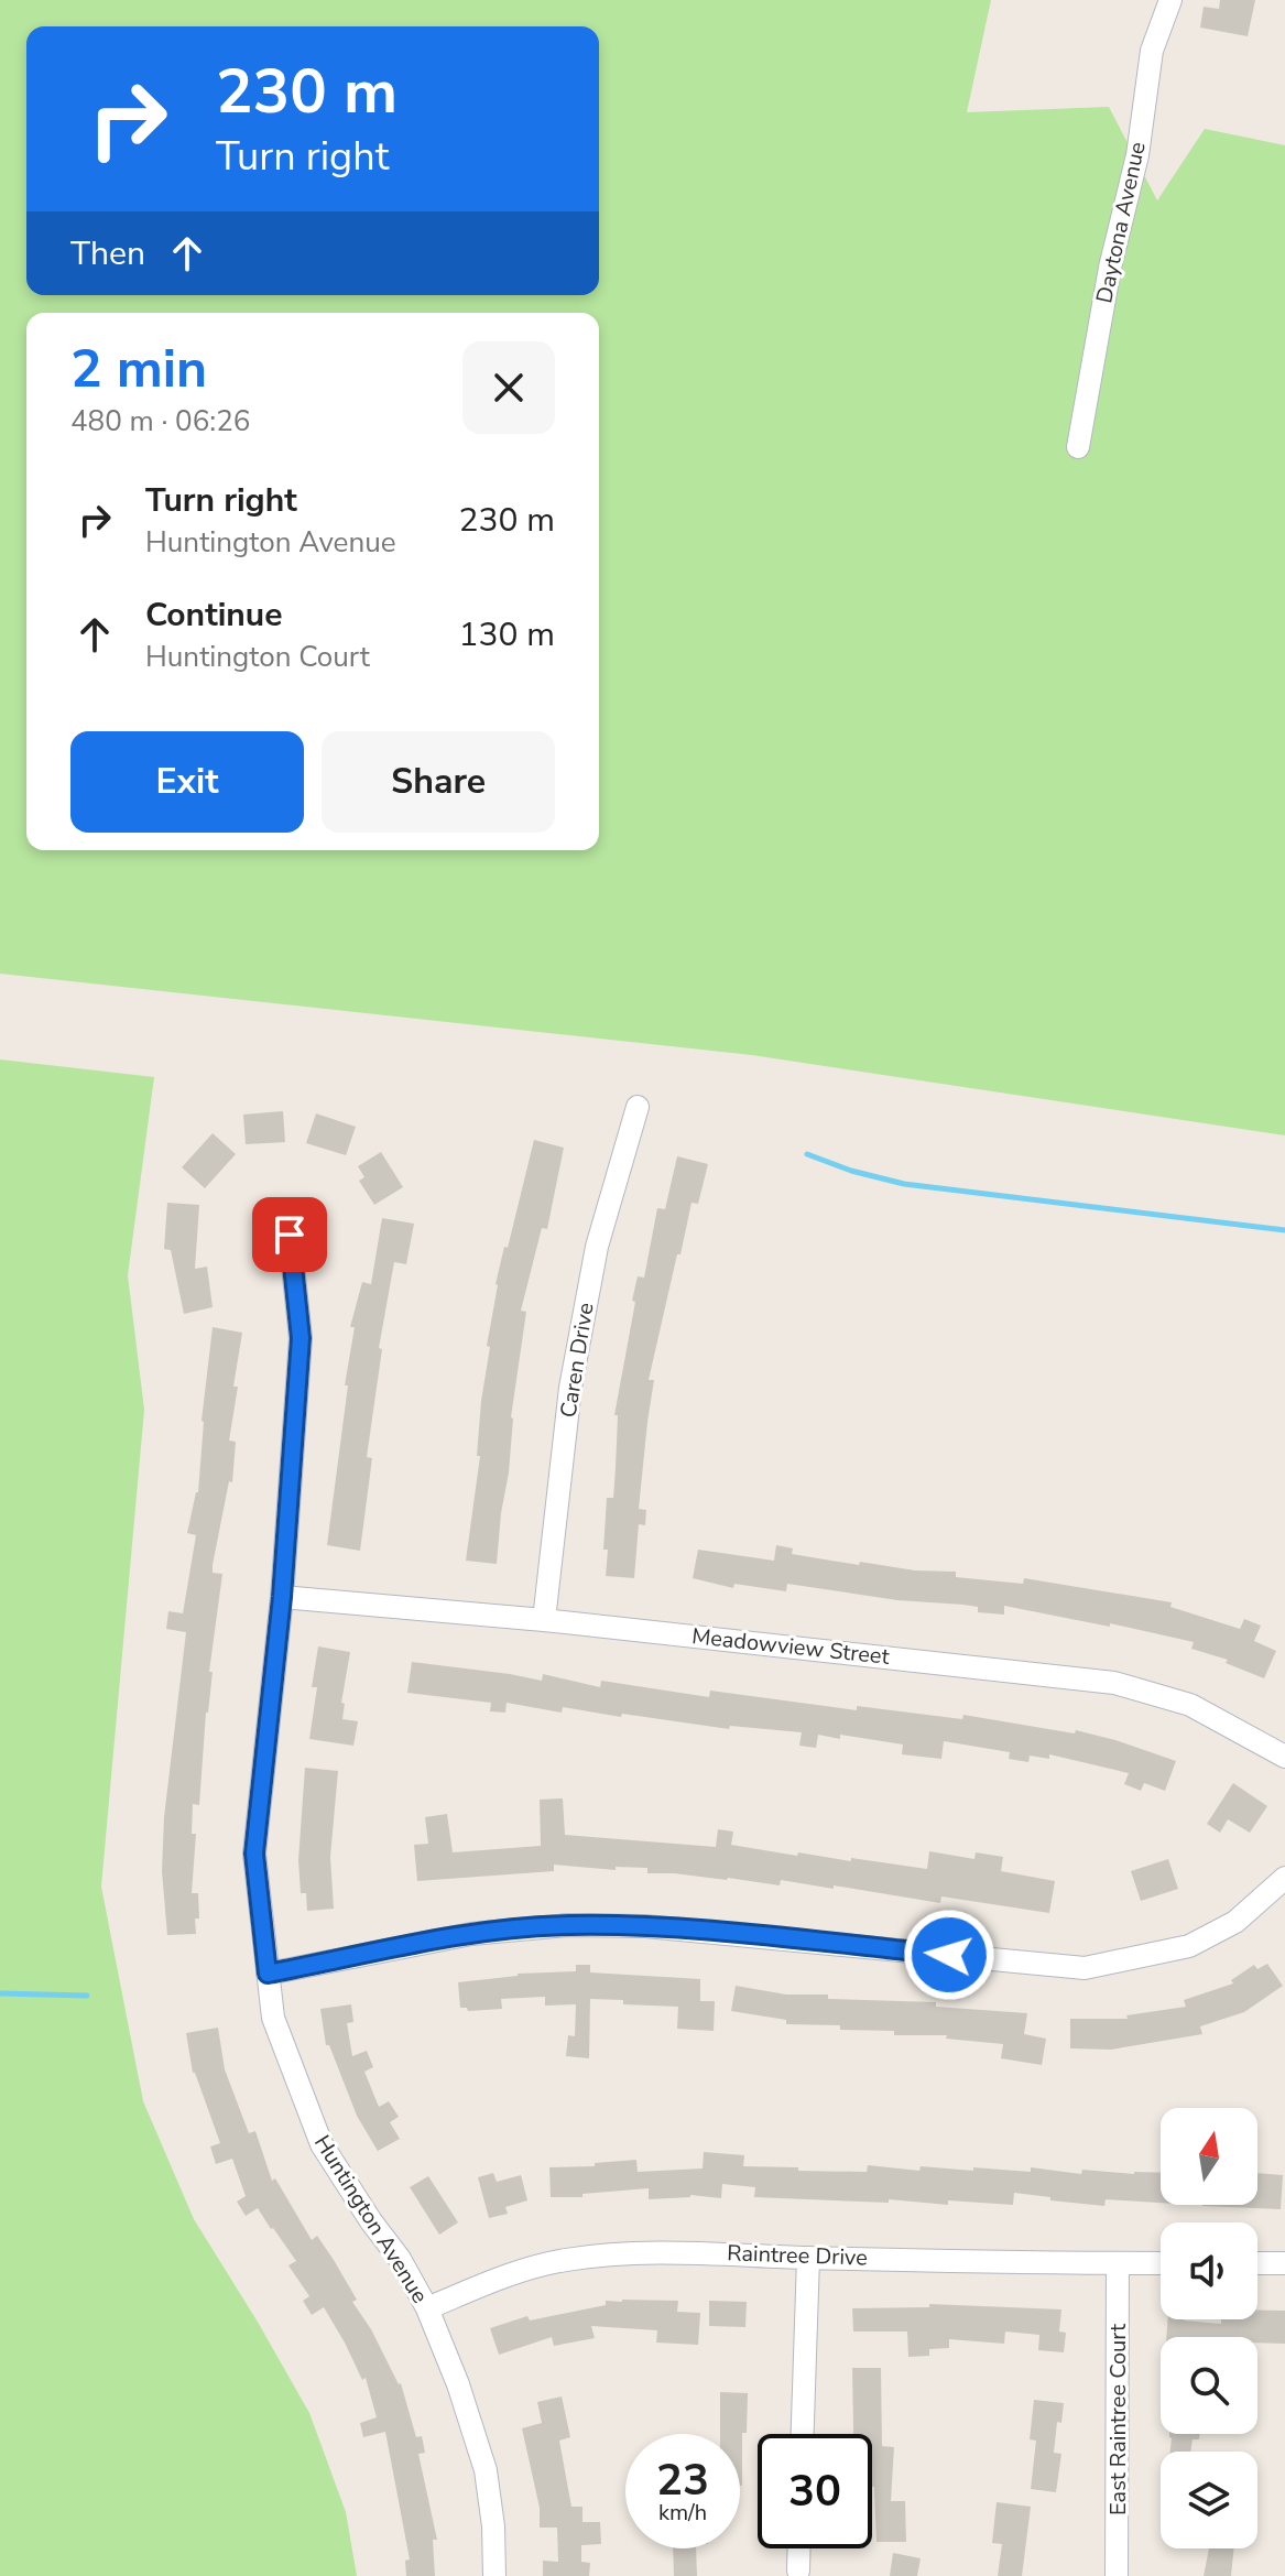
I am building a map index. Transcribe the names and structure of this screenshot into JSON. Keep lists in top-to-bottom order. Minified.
{"streets":{"street":["Daytona Avenue","Caren Drive","Meadowview Street","Huntington Avenue","Raintree Drive","East Raintree Court"]},"crossings":[["Caren Drive","Meadowview Street"],["Meadowview Street","Huntington Avenue"],["Huntington Avenue","Raintree Drive"],["Raintree Drive","East Raintree Court"]],"north":"top","page":{"turn":["230 m","Turn right"],"then":"Then","heading":["2 min","480 m · 06:26"],"list":[{"name":"Turn right","note":"Huntington Avenue","value":"230 m"},{"name":"Continue","note":"Huntington Court","value":"130 m"}],"buttons":["Exit","Share"],"speed":"23 km/h","limit":"30"}}
